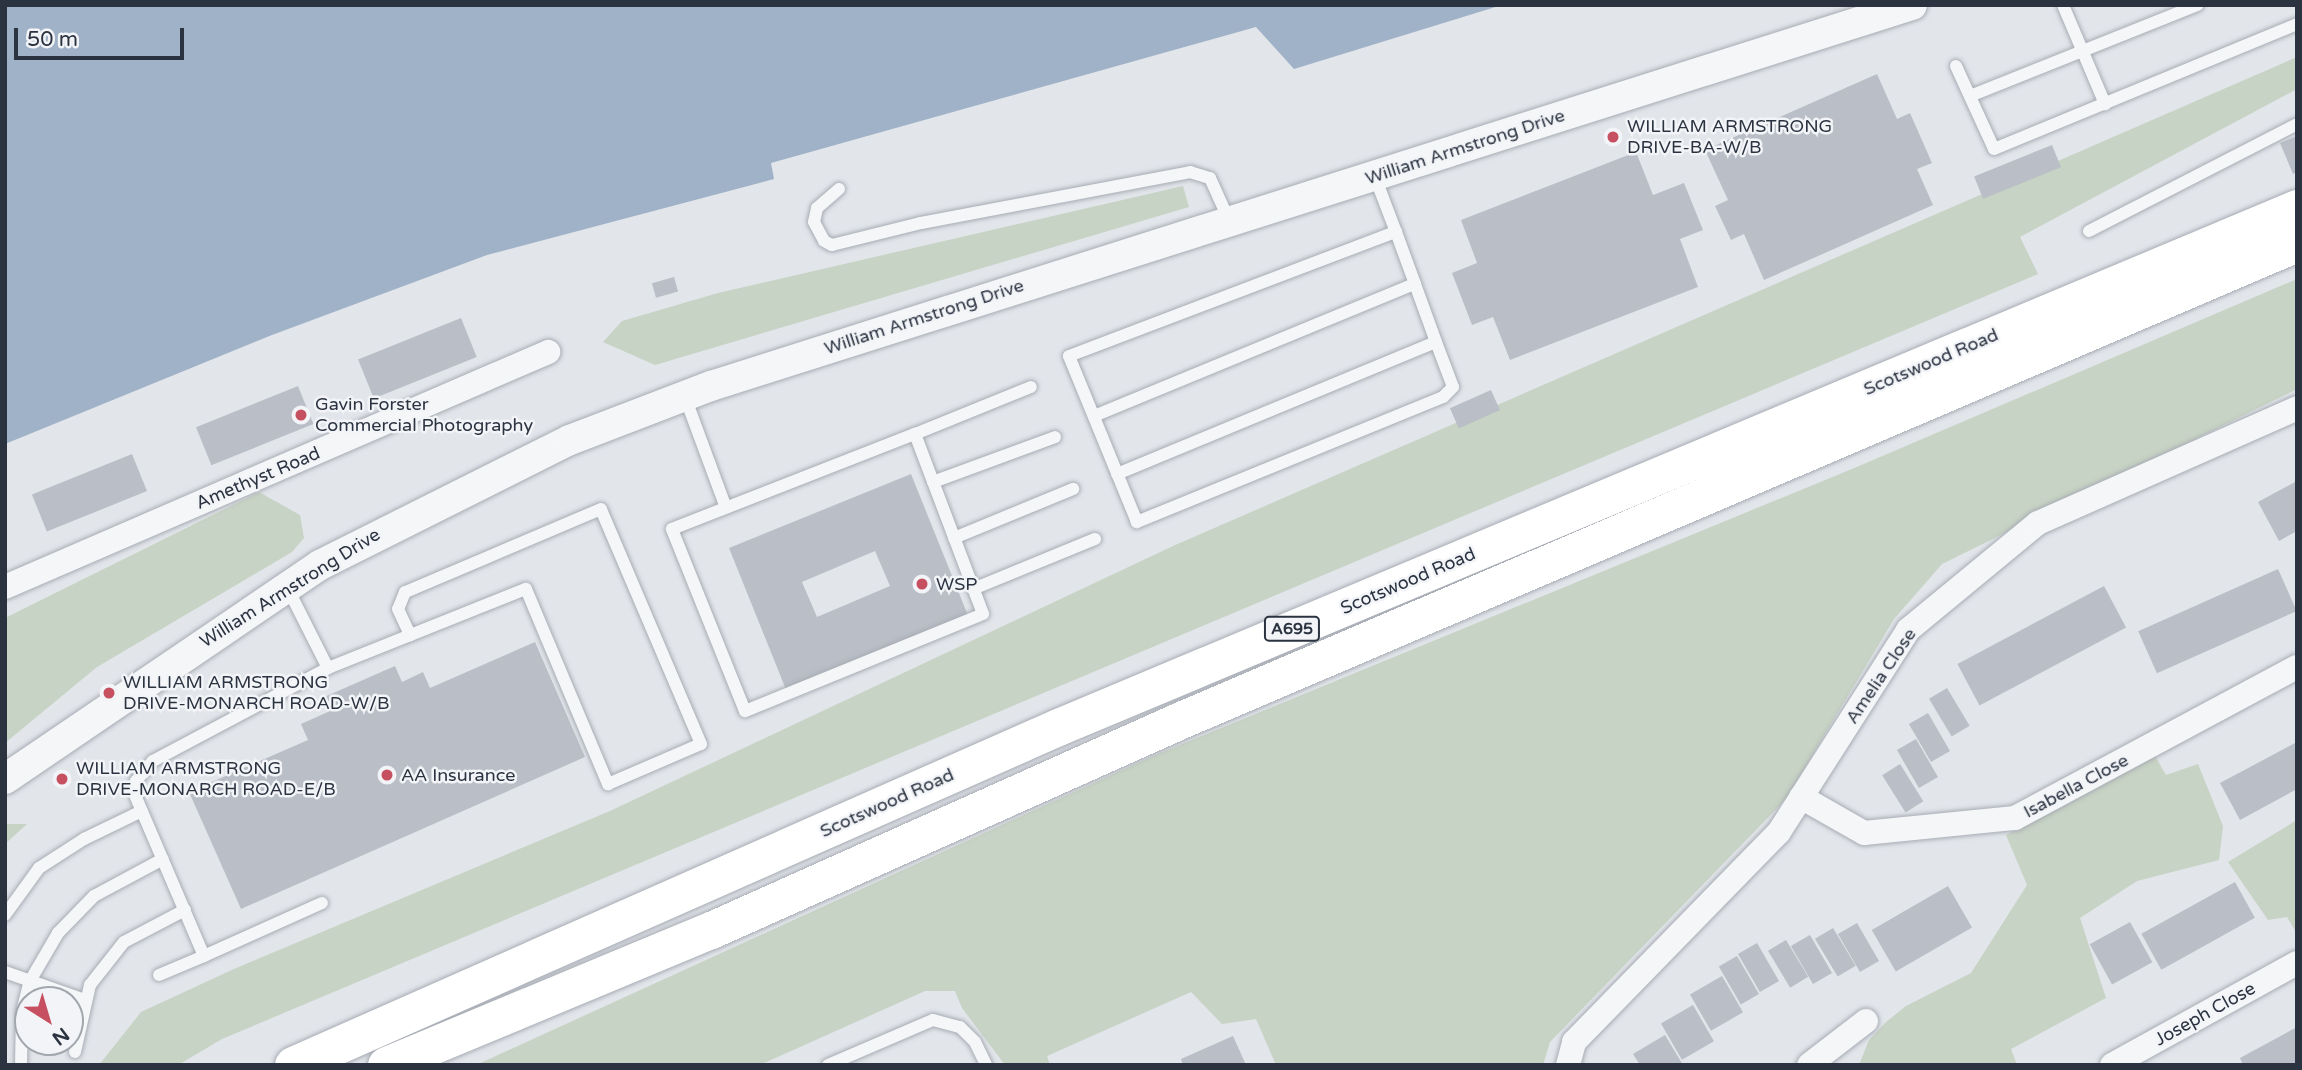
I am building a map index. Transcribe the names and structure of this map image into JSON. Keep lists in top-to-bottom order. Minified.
{"streets":{"main road":["Scotswood Road","A695"],"street":["William Armstrong Drive","Amethyst Road","Amelia Close","Isabella Close","Joseph Close"]},"crossings":[["Amelia Close","Isabella Close"]],"places":["WILLIAM ARMSTRONG DRIVE-BA-W/B","Gavin Forster Commercial Photography","WSP","WILLIAM ARMSTRONG DRIVE-MONARCH ROAD-W/B","AA Insurance","WILLIAM ARMSTRONG DRIVE-MONARCH ROAD-E/B"],"scale_bar":"50 m","north":"bottom right"}
